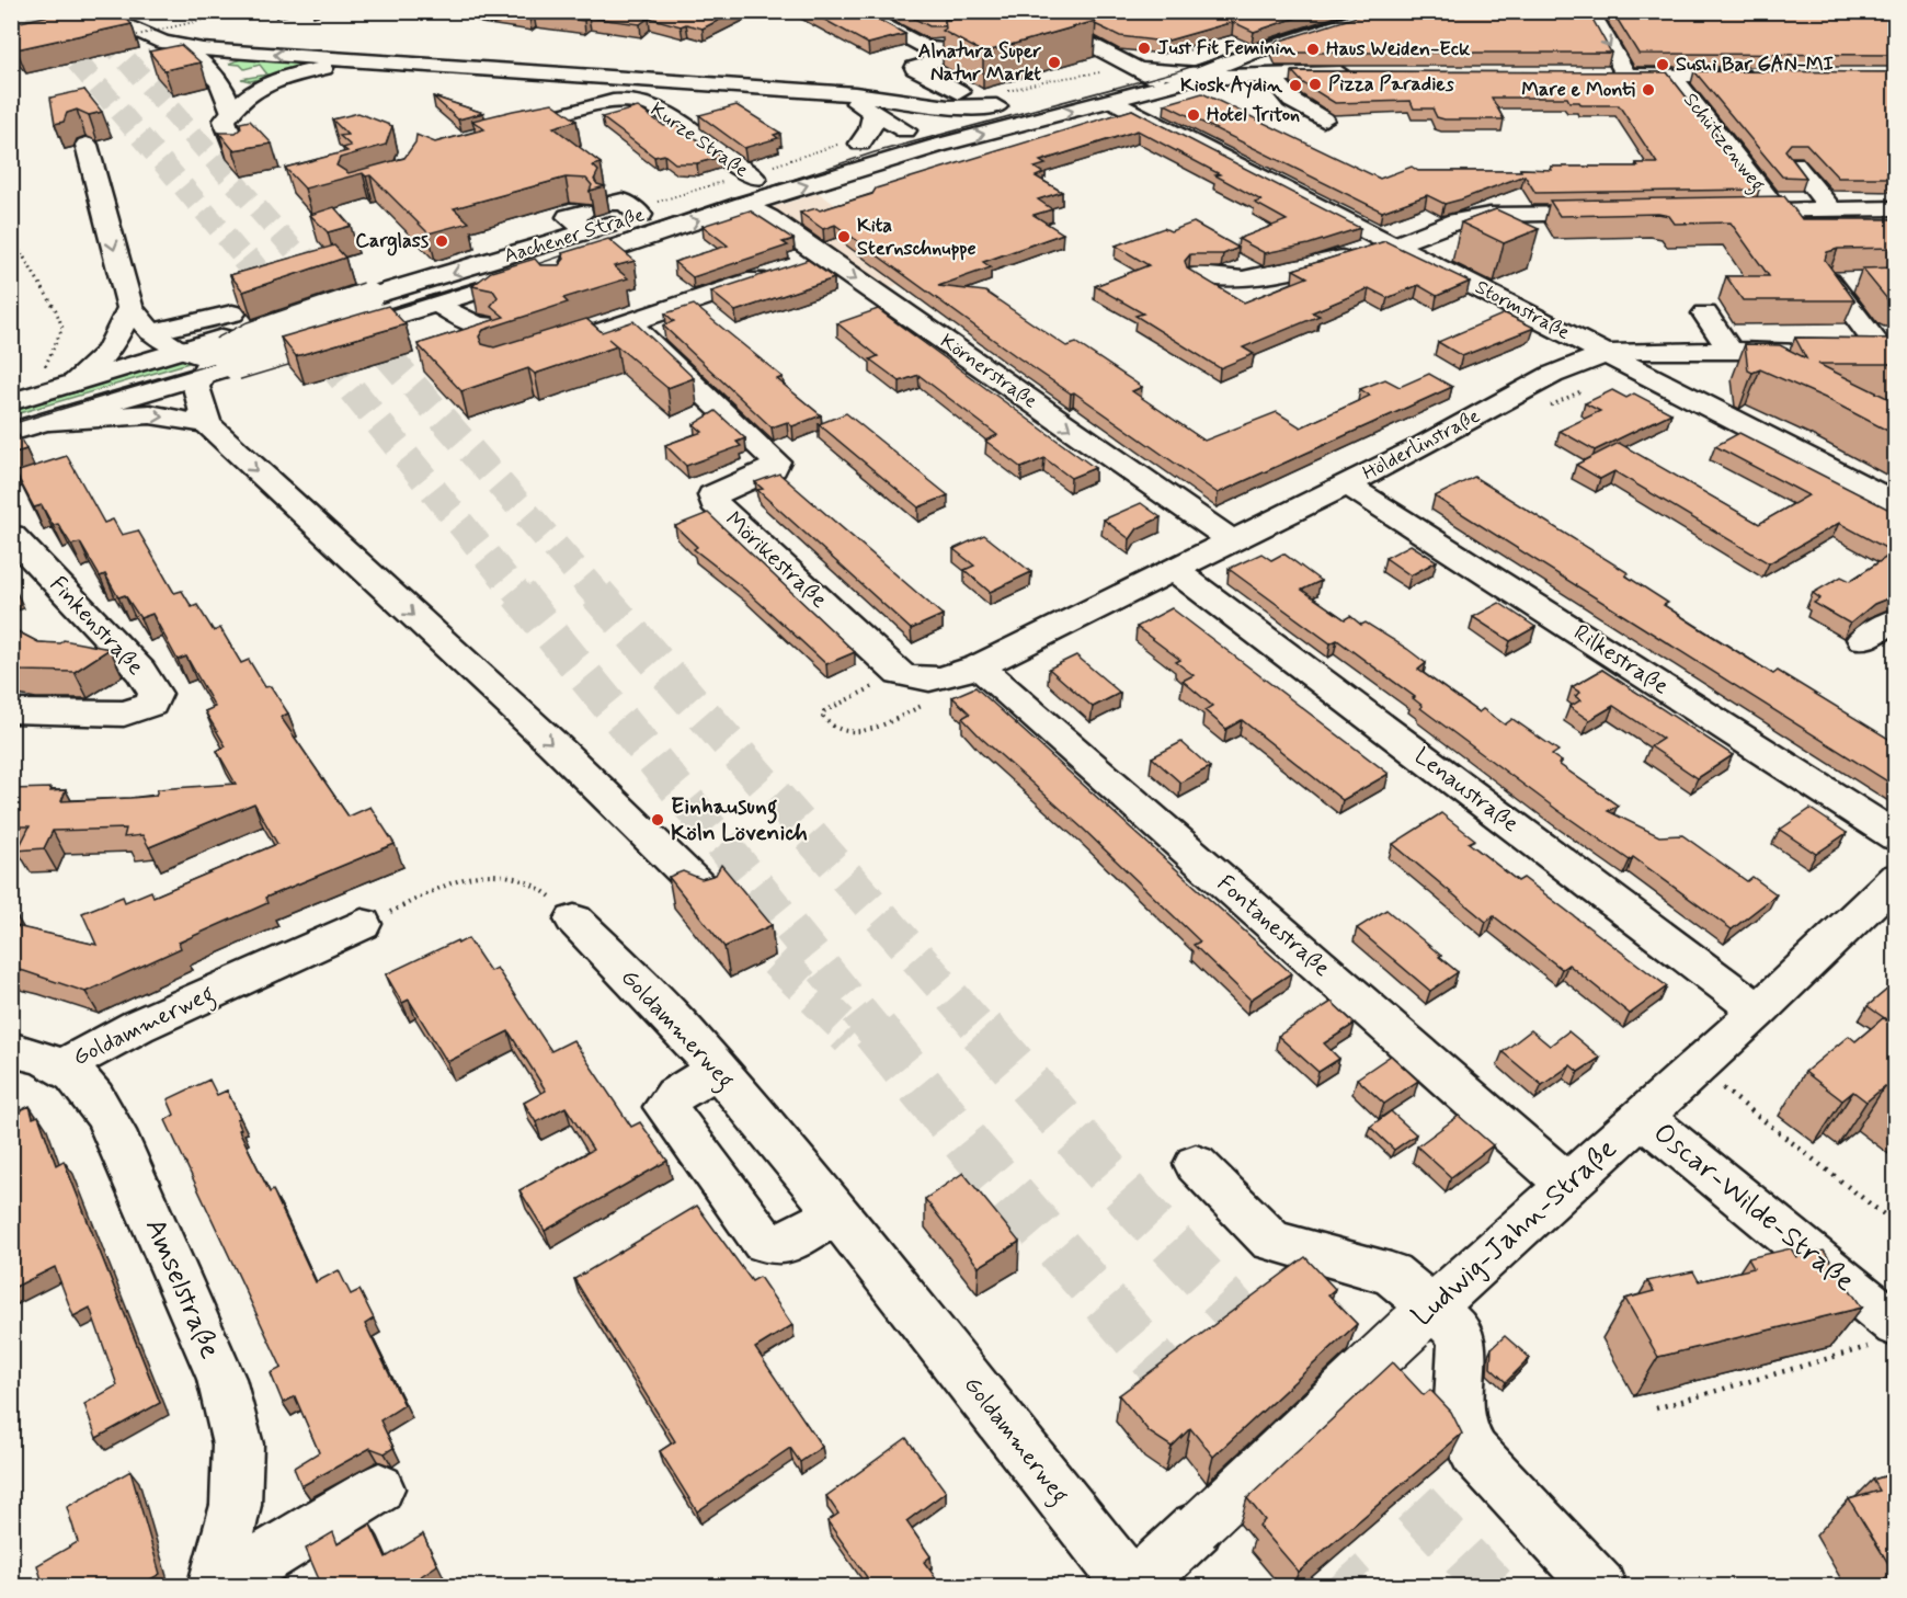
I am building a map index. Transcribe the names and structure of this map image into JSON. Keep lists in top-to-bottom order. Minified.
{"streets":{"main road":["Kurze Straße","Schützenweg","Aachener Straße","Stormstraße","Körnerstraße","Hölderlinstraße","Mörikestraße","Finkenstraße","Rilkestraße","Lenaustraße","Fontanestraße","Goldammerweg","Oscar-Wilde-Straße","Ludwig-Jahn-Straße","Amselstraße"]},"crossings":[["Kurze Straße","Aachener Straße"],["Aachener Straße","Stormstraße"],["Aachener Straße","Körnerstraße"],["Stormstraße","Hölderlinstraße"],["Körnerstraße","Hölderlinstraße"],["Hölderlinstraße","Rilkestraße"],["Hölderlinstraße","Lenaustraße"],["Hölderlinstraße","Fontanestraße"],["Lenaustraße","Ludwig-Jahn-Straße"],["Fontanestraße","Ludwig-Jahn-Straße"],["Goldammerweg","Ludwig-Jahn-Straße"],["Goldammerweg","Amselstraße"],["Oscar-Wilde-Straße","Ludwig-Jahn-Straße"]],"one_way":["Körnerstraße"],"places":["Just Fit Feminin","Haus Weiden-Eck","Alnatura Super Natur Markt","Sushi Bar GAN-MI","Pizza Paradies","Kiosk Aydin","Mare e Monti","Hotel Triton","Kita Sternschnuppe","Carglass","Einhausung Köln Lövenich"]}
